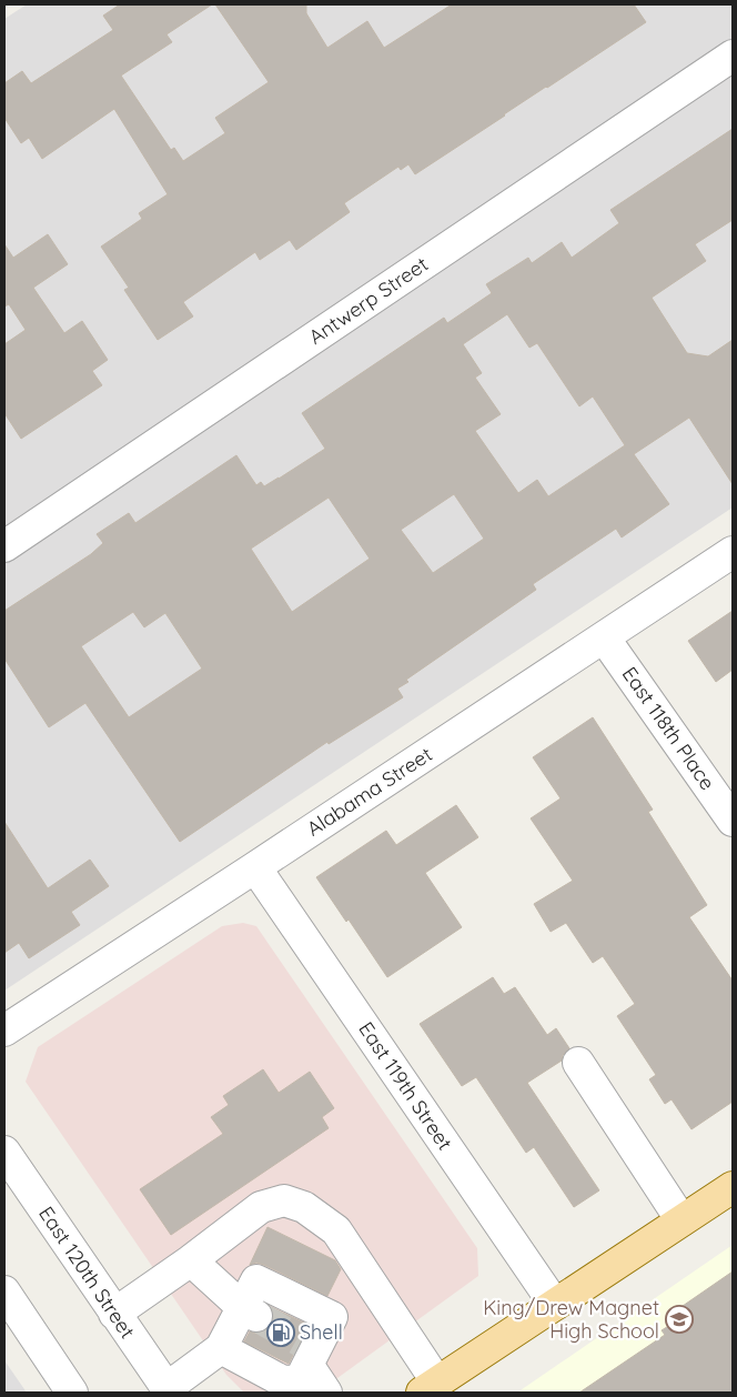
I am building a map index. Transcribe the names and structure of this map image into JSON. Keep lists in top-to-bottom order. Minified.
{"streets":{"street":["Antwerp Street","East 118th Place","Alabama Street","East 119th Street","East 120th Street"]},"crossings":[["East 118th Place","Alabama Street"],["Alabama Street","East 119th Street"]],"places":{"school or university":["King/Drew Magnet High School"],"fuel station":["Shell"]}}
